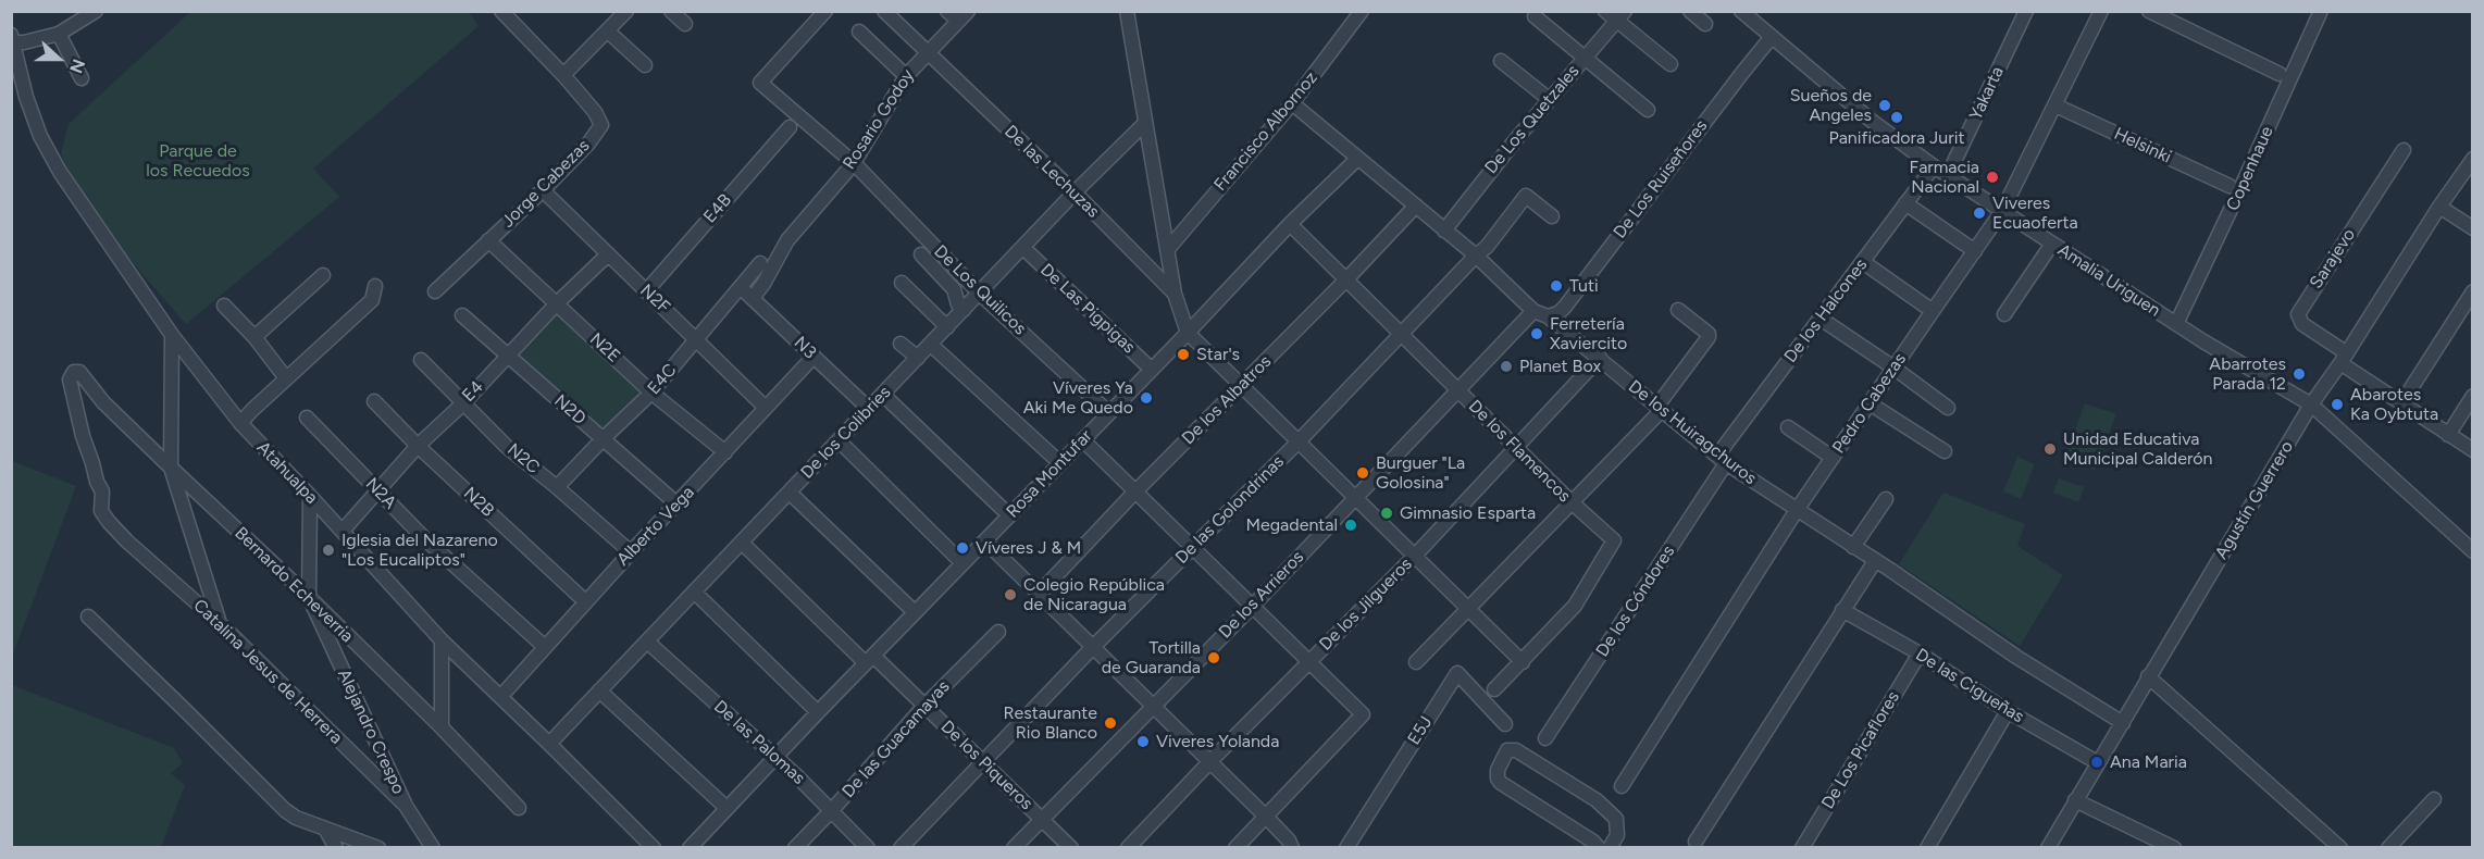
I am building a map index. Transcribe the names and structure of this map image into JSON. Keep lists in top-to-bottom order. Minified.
{"streets":{"street":["Yakarta","Rosario Godoy","De Los Quetzales","Francisco Albornoz","Helsinki","Copenhaue","De las Lechuzas","De Los Ruiseñores","Jorge Cabezas","E4B","Sarajevo","Amalia Uriguen","De Los Quilicos","N2F","De Las Pigpigas","De los Halcones","N2E","N3","E4C","E4","De los Albatros","Pedro Cabezas","N2D","De los Colibries","De los Huiragchuros","De los Flamencos","N2C","Atahualpa","Rosa Montufar","N2A","Agustín Guerrero","N2B","De las Golondrinas","Alberto Vega","Bernardo Echeverria","De los Arrieros","De los Cóndores","De los Jilgueros","Catalina Jesus de Herrera","De las Cigueñas","E5J","Alejandro Crespo","De las Guacamayas","De las Palomas","De Los Picaflores","De los Piqueros"]},"crossings":[["Yakarta","Amalia Uriguen"],["Rosario Godoy","De las Lechuzas"],["Rosario Godoy","De Los Quilicos"],["Rosario Godoy","N3"],["De Los Quetzales","De los Huiragchuros"],["Francisco Albornoz","De los Huiragchuros"],["Helsinki","Pedro Cabezas"],["Copenhaue","Amalia Uriguen"],["De las Lechuzas","De los Colibries"],["De Los Ruiseñores","Amalia Uriguen"],["De Los Ruiseñores","De los Huiragchuros"],["Jorge Cabezas","N2F"],["Jorge Cabezas","N2E"],["E4B","N2F"],["Sarajevo","Agustín Guerrero"],["Amalia Uriguen","De los Halcones"],["Amalia Uriguen","Pedro Cabezas"],["Amalia Uriguen","Agustín Guerrero"],["De Los Quilicos","De los Colibries"],["De Los Quilicos","Rosa Montufar"],["N2F","E4C"],["N2F","E4"],["N2F","Alberto Vega"],["De Las Pigpigas","De los Colibries"],["De Las Pigpigas","Rosa Montufar"],["De los Halcones","De los Huiragchuros"],["De los Halcones","De los Cóndores"],["N2E","E4C"],["N2E","E4"],["N2E","Alberto Vega"],["N3","E4C"],["N3","De los Colibries"],["N3","Alberto Vega"],["E4C","N2D"],["E4C","N2C"],["E4","N2D"],["E4","N2C"],["E4","Atahualpa"],["E4","N2A"],["E4","N2B"],["De los Albatros","De los Huiragchuros"],["De los Albatros","De los Flamencos"],["Pedro Cabezas","De los Huiragchuros"],["N2D","Alberto Vega"],["De los Colibries","Atahualpa"],["De los Colibries","De las Palomas"],["De los Colibries","De los Piqueros"],["De los Huiragchuros","Rosa Montufar"],["De los Huiragchuros","Agustín Guerrero"],["De los Huiragchuros","De las Golondrinas"],["De los Huiragchuros","De los Arrieros"],["De los Huiragchuros","De los Cóndores"],["De los Huiragchuros","De los Jilgueros"],["De los Flamencos","Rosa Montufar"],["De los Flamencos","De las Golondrinas"],["De los Flamencos","De los Arrieros"],["De los Flamencos","De los Jilgueros"],["N2C","Alberto Vega"],["Atahualpa","Alberto Vega"],["Atahualpa","Alejandro Crespo"],["Rosa Montufar","De las Palomas"],["Rosa Montufar","De los Piqueros"],["N2A","Alberto Vega"],["Agustín Guerrero","De las Cigueñas"],["N2B","Alberto Vega"],["De las Golondrinas","De los Piqueros"],["Bernardo Echeverria","Catalina Jesus de Herrera"],["Bernardo Echeverria","Alejandro Crespo"],["De los Arrieros","De los Piqueros"],["Catalina Jesus de Herrera","Alejandro Crespo"],["De las Cigueñas","De Los Picaflores"],["De las Guacamayas","De las Palomas"],["De las Guacamayas","De los Piqueros"]],"parks":["Parque de los Recuedos"],"places":["Sueños de Angeles","Panificadora Jurit","Farmacia Nacional","Viveres Ecuaoferta","Tuti","Ferretería Xaviercito","Star's","Planet Box","Abarrotes Parada 12","Víveres Ya Aki Me Quedo","Abarotes Ka Oybtuta","Unidad Educativa Municipal Calderón","Burguer \"La Golosina\"","Gimnasio Esparta","Megadental","Víveres J & M","Iglesia del Nazareno \"Los Eucaliptos\"","Colegio República de Nicaragua","Tortilla de Guaranda","Restaurante Rio Blanco","Viveres Yolanda","Ana Maria"],"north":"right"}
